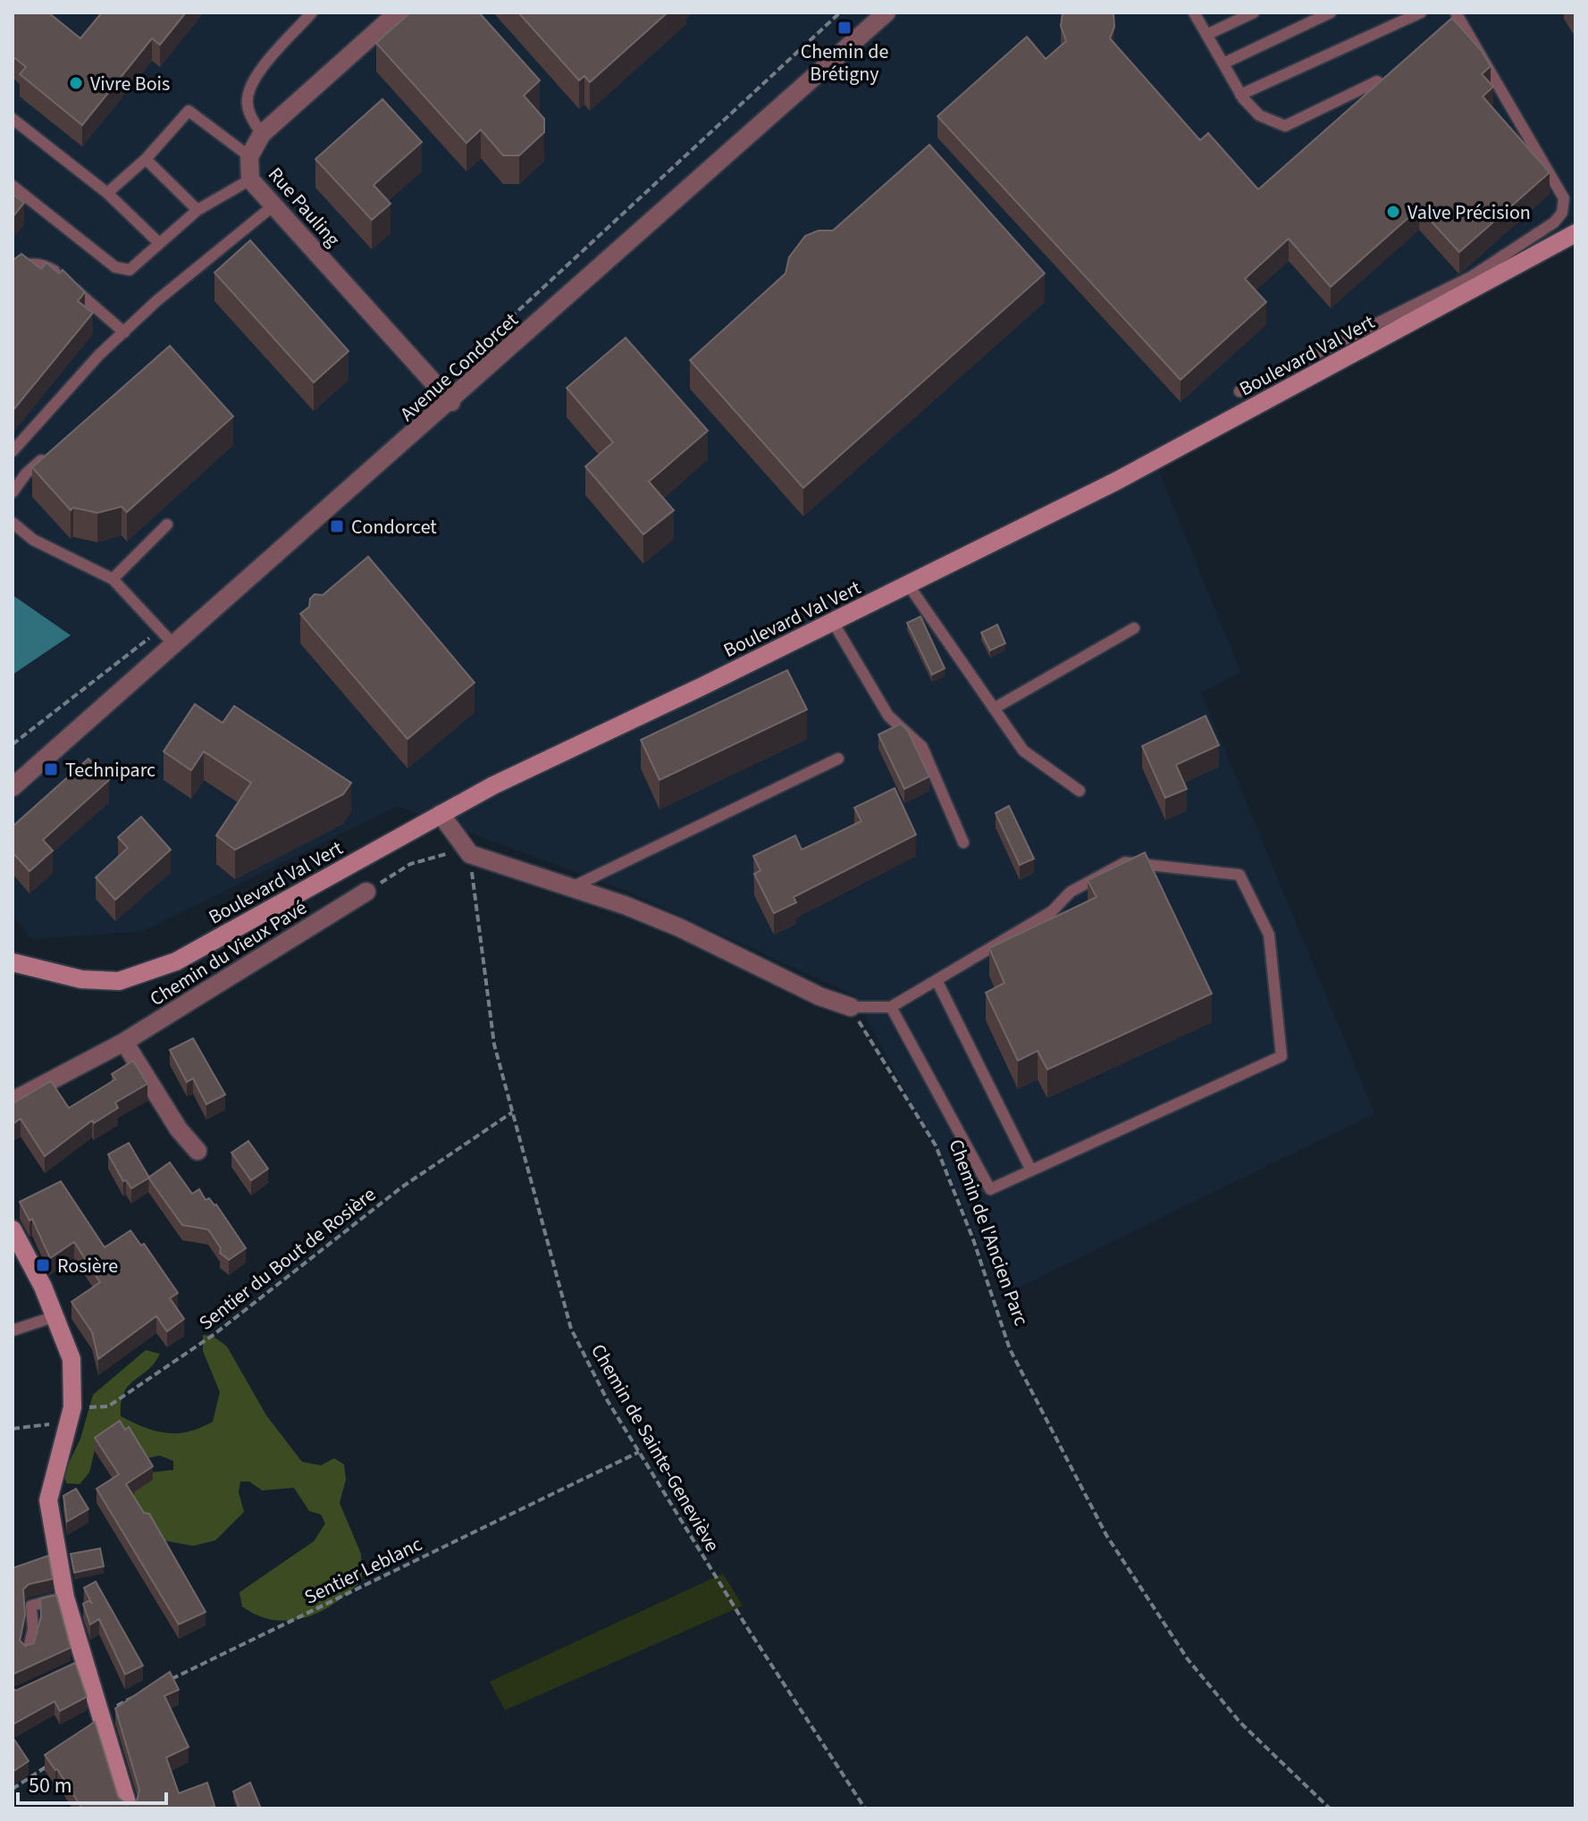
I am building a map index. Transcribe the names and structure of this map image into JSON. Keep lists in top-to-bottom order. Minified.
{"streets":{"street":["Rue Pauling","Boulevard Val Vert","Avenue Condorcet","Chemin du Vieux Pavé"],"path":["Chemin de l'Ancien Parc","Sentier du Bout de Rosière","Chemin de Sainte-Geneviève","Sentier Leblanc"]},"crossings":[["Rue Pauling","Avenue Condorcet"],["Sentier du Bout de Rosière","Chemin de Sainte-Geneviève"],["Chemin de Sainte-Geneviève","Sentier Leblanc"]],"places":{"transit":["Chemin de Brétigny","Condorcet","Techniparc","Rosière"],"other":["Vivre Bois","Valve Précision"]},"scale_bar":"50 m"}
